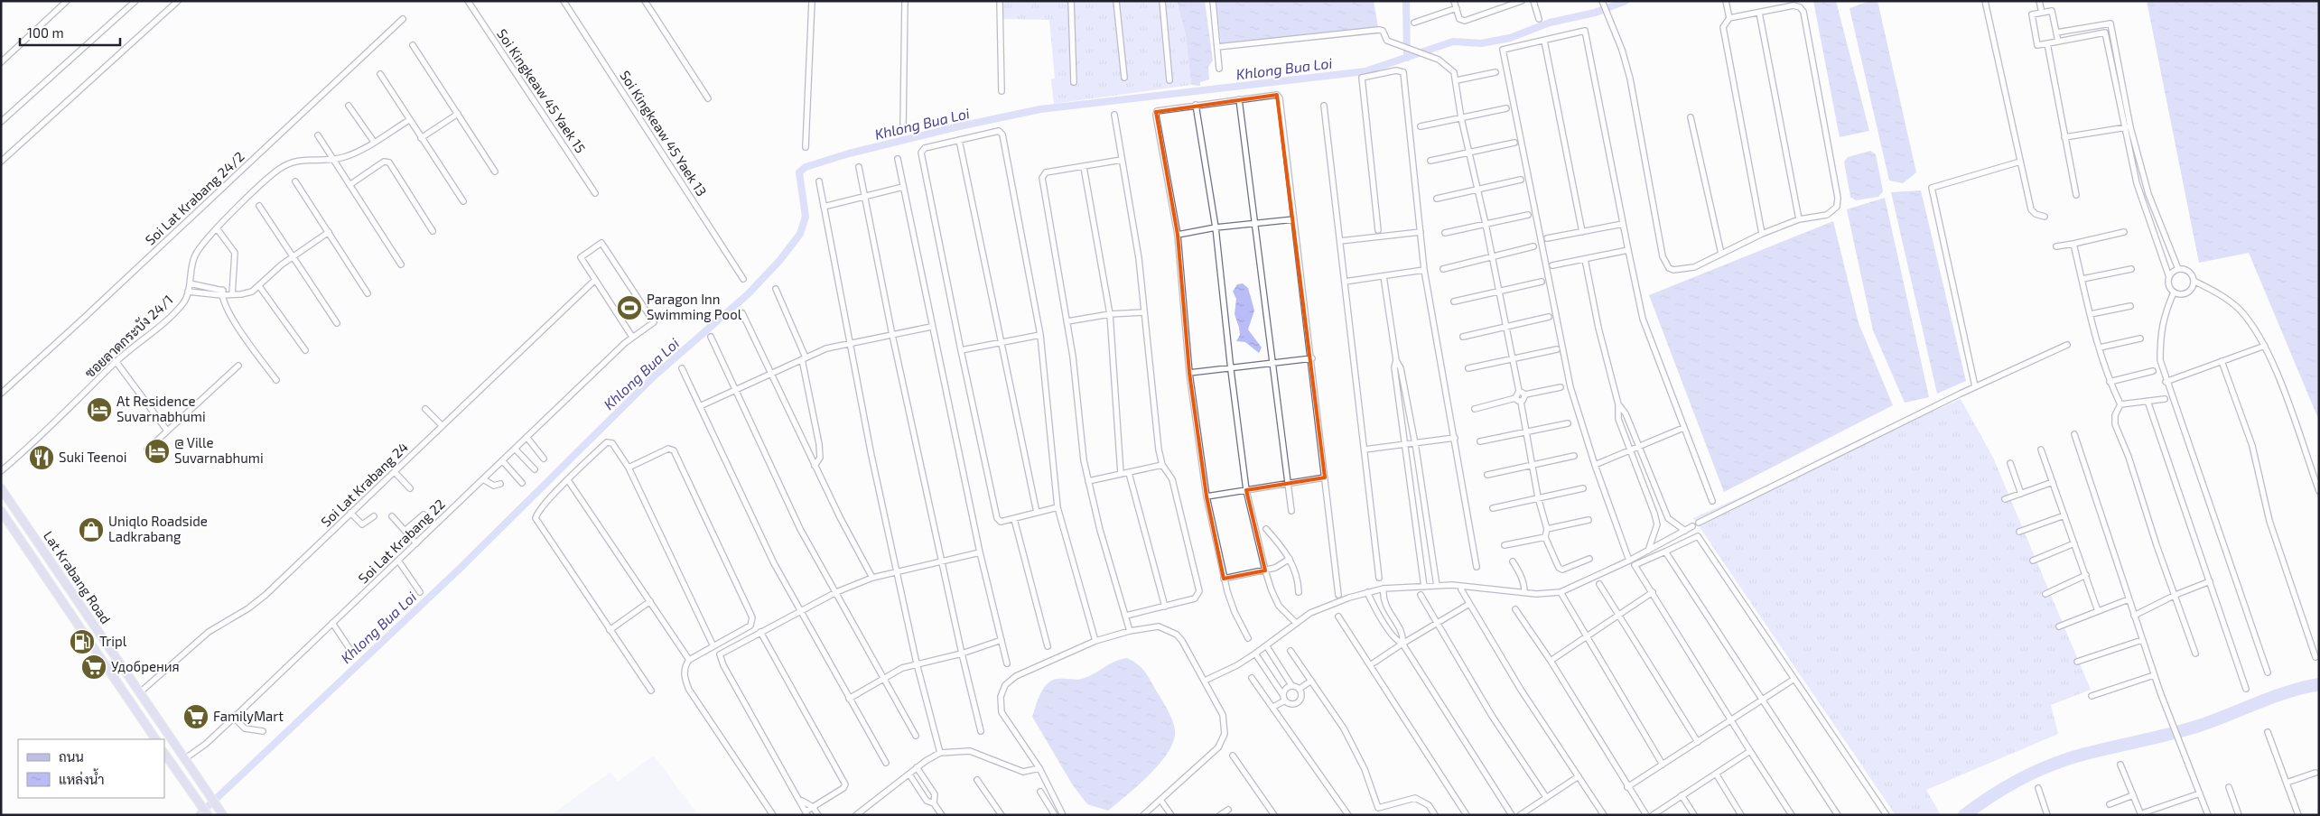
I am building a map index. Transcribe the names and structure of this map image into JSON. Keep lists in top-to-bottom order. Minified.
{"streets":{"main road":["Lat Krabang Road"],"street":["Soi Kingkeaw 45 Yaek 15","Soi Kingkeaw 45 Yaek 13","Soi Lat Krabang 24/2","ซอยลาดกระบัง 24/1","Soi Lat Krabang 24","Soi Lat Krabang 22"]},"crossings":[["Soi Lat Krabang 24","Soi Lat Krabang 22"],["Soi Lat Krabang 24","Lat Krabang Road"],["Soi Lat Krabang 22","Lat Krabang Road"]],"water":["Khlong Bua Loi"],"places":{"sports":["Paragon Inn Swimming Pool"],"hotel":["At Residence Suvarnabhumi","@ Ville Suvarnabhumi"],"restaurant":["Suki Teenoi"],"shop":["Uniqlo Roadside Ladkrabang"],"fuel station":["Tripl"],"supermarket":["Удобрения","FamilyMart"]},"legend":["ถนน","แหล่งน้ำ"],"scale_bar":"100 m"}
